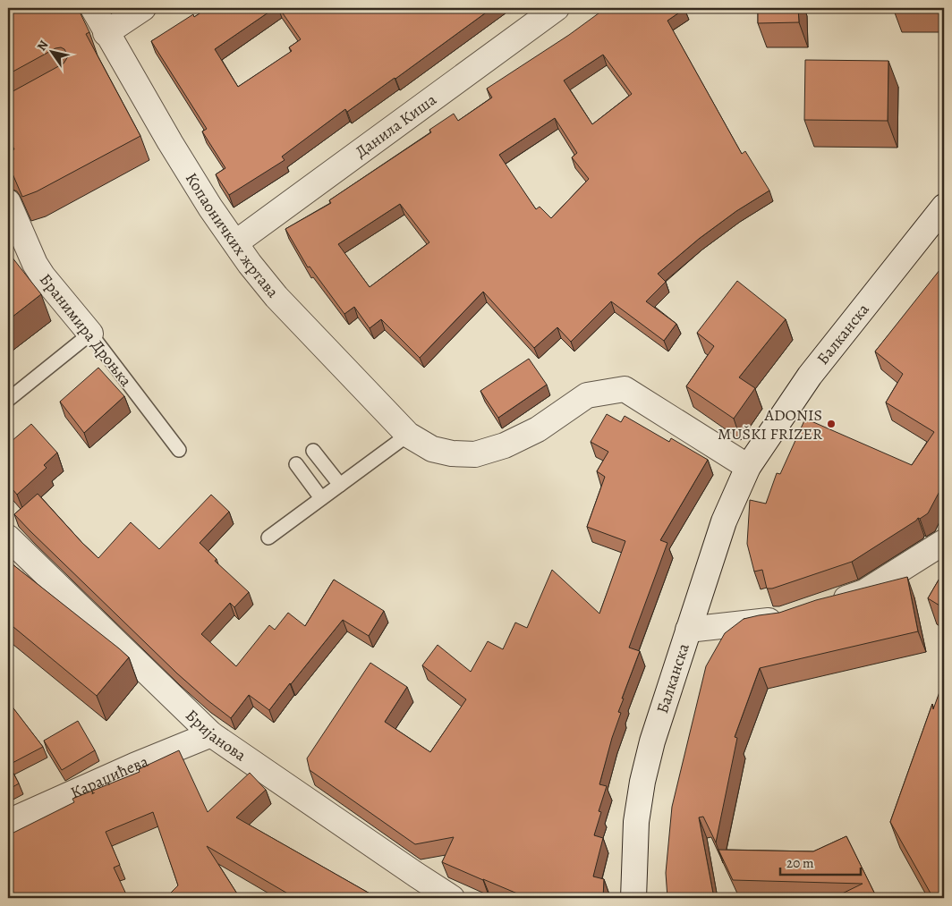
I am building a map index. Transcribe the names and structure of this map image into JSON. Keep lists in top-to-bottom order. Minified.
{"streets":{"street":["Данила Киша","Копаоничких жртава","Бранимира Дроњка","Балканска","Бријанова","Караџићева"]},"crossings":[["Данила Киша","Копаоничких жртава"],["Бријанова","Караџићева"]],"places":["ADONIS MUŠKI FRIZER"],"scale_bar":"20 m","north":"top left"}
